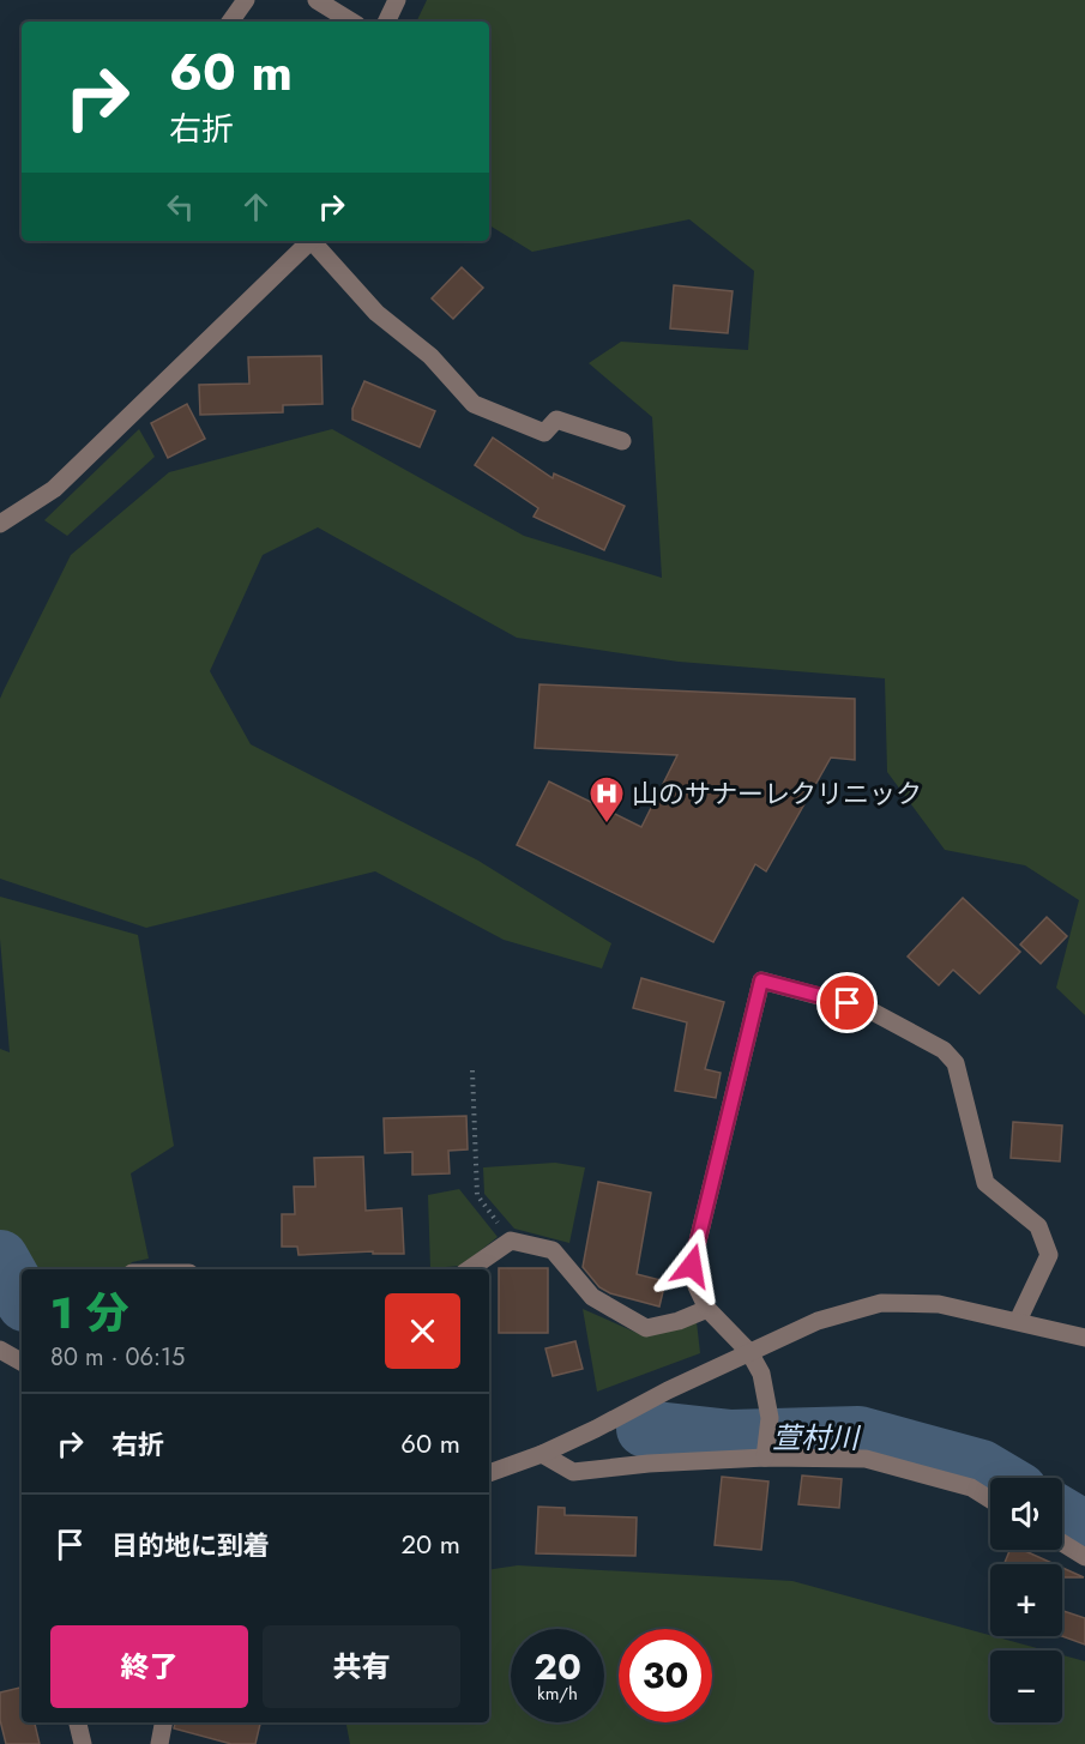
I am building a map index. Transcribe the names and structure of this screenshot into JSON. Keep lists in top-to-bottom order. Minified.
{"water":["萱村川"],"places":{"hospital":["山のサナーレクリニック"]},"page":{"turn":["60 m","右折"],"heading":["1 分","80 m · 06:15"],"list":[{"name":"右折","value":"60 m"},{"name":"目的地に到着","value":"20 m"}],"map_buttons":["+","−"],"buttons":["終了","共有"],"speed":"20 km/h","limit":"30"}}
